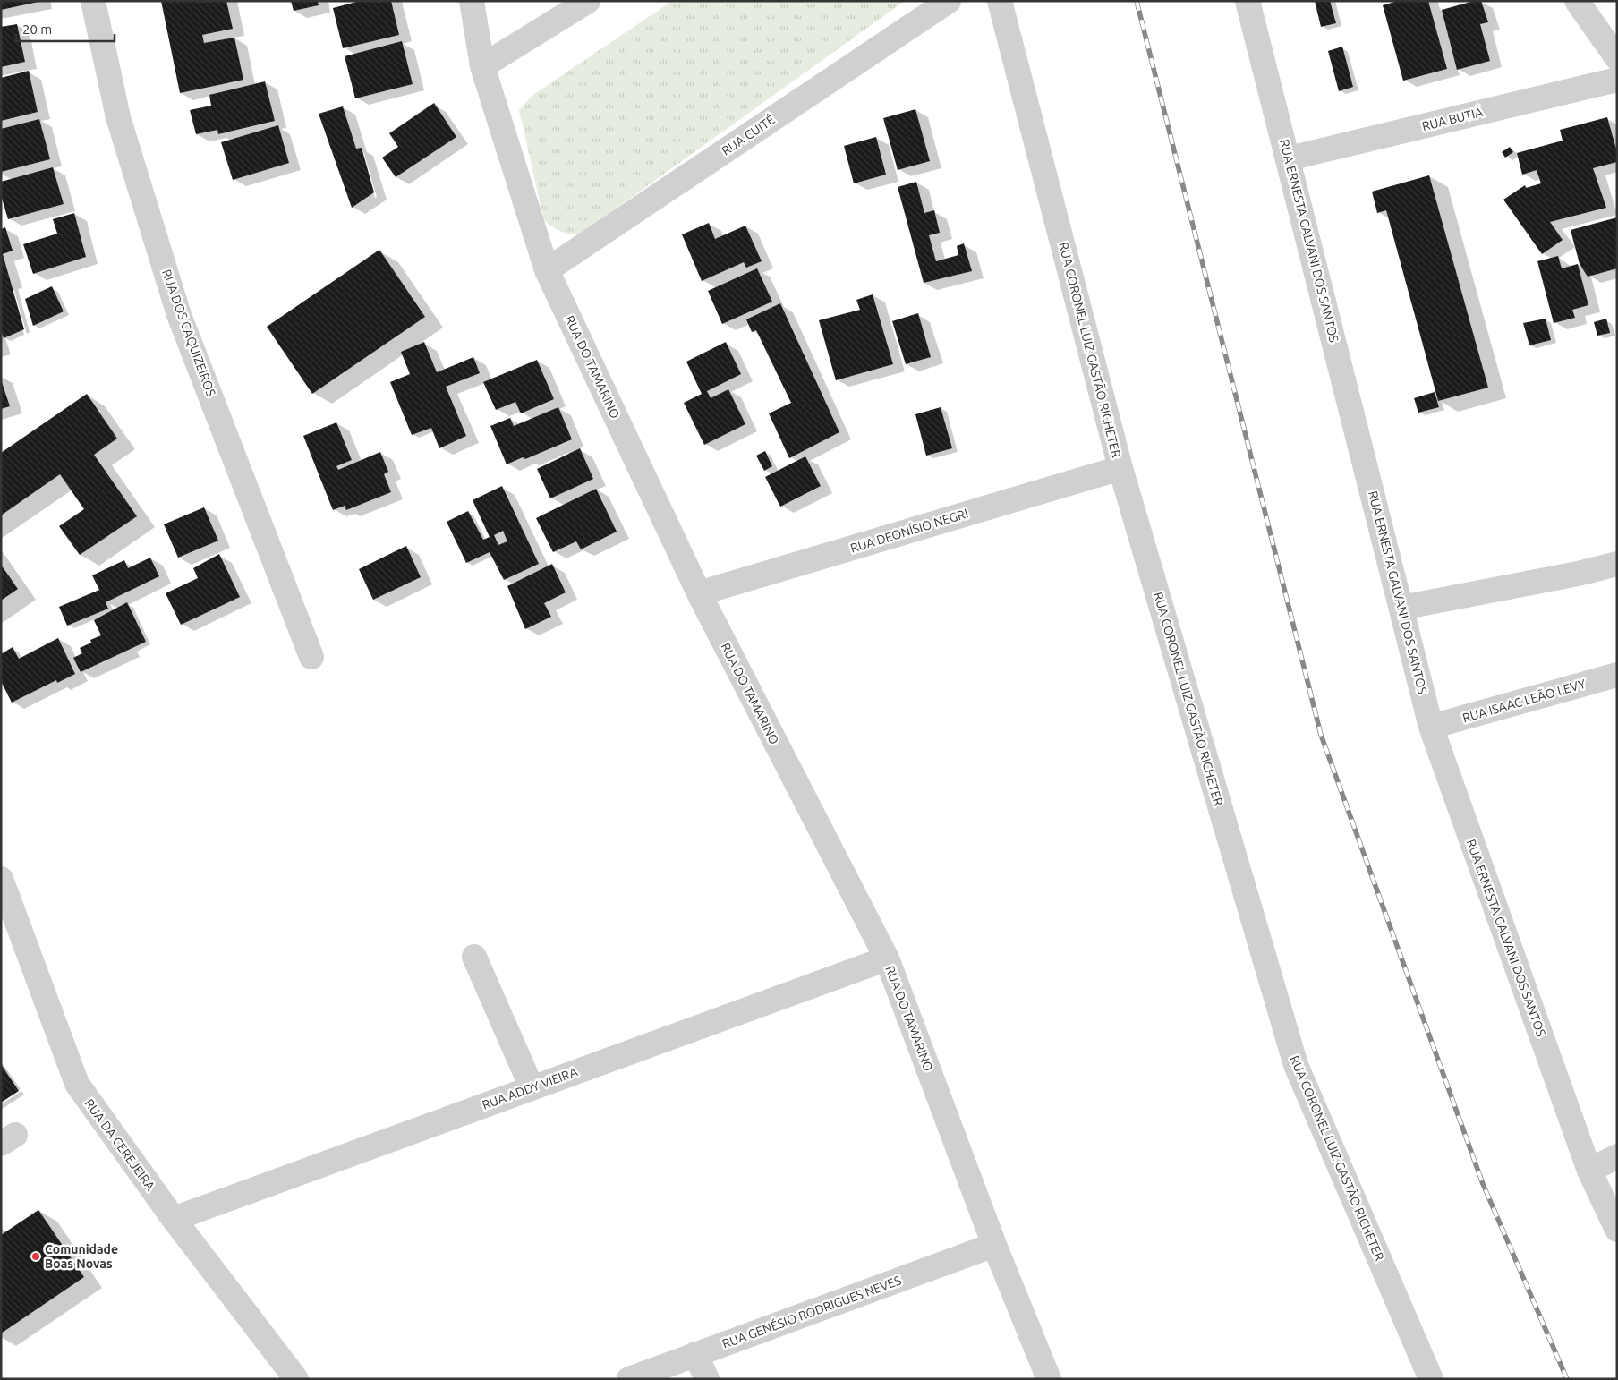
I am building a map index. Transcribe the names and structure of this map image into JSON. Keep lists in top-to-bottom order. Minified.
{"streets":{"street":["RUA BUTIÁ","RUA CUITÉ","RUA ERNESTA GALVANI DOS SANTOS","RUA DOS CAQUIZEIROS","RUA CORONEL LUIZ GASTÃO RICHETER","RUA DO TAMARINO","RUA DEONÍSIO NEGRI","RUA ISAAC LEÃO LEVY","RUA ADDY VIEIRA","RUA DA CEREJEIRA","RUA GENÉSIO RODRIGUES NEVES"]},"crossings":[["RUA BUTIÁ","RUA ERNESTA GALVANI DOS SANTOS"],["RUA CUITÉ","RUA DO TAMARINO"],["RUA ERNESTA GALVANI DOS SANTOS","RUA ISAAC LEÃO LEVY"],["RUA CORONEL LUIZ GASTÃO RICHETER","RUA DEONÍSIO NEGRI"],["RUA DO TAMARINO","RUA DEONÍSIO NEGRI"],["RUA DO TAMARINO","RUA ADDY VIEIRA"],["RUA DO TAMARINO","RUA GENÉSIO RODRIGUES NEVES"],["RUA ADDY VIEIRA","RUA DA CEREJEIRA"]],"places":["Comunidade Boas Novas"],"scale_bar":"20 m"}
